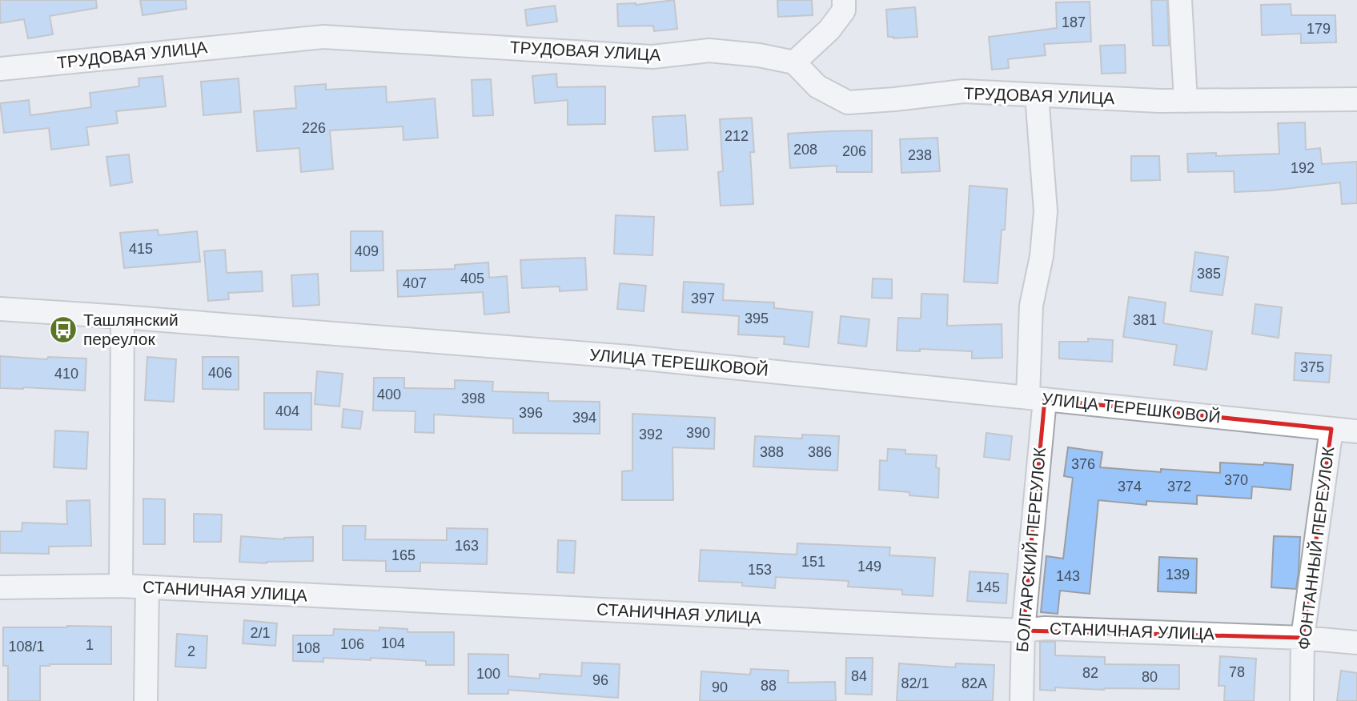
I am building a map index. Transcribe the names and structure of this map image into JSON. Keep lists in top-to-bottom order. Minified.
{"streets":{"street":["ТРУДОВАЯ УЛИЦА","УЛИЦА ТЕРЕШКОВОЙ","ФОНТАННЫЙ ПЕРЕУЛОК","БОЛГАРСКИЙ ПЕРЕУЛОК","СТАНИЧНАЯ УЛИЦА"]},"crossings":[["ТРУДОВАЯ УЛИЦА","БОЛГАРСКИЙ ПЕРЕУЛОК"],["УЛИЦА ТЕРЕШКОВОЙ","ФОНТАННЫЙ ПЕРЕУЛОК"],["УЛИЦА ТЕРЕШКОВОЙ","БОЛГАРСКИЙ ПЕРЕУЛОК"],["ФОНТАННЫЙ ПЕРЕУЛОК","СТАНИЧНАЯ УЛИЦА"],["БОЛГАРСКИЙ ПЕРЕУЛОК","СТАНИЧНАЯ УЛИЦА"]],"places":{"bus stop":["Ташлянский переулок"]},"house_numbers":["187","179","226","212","208","206","238","192","415","409","385","405","407","397","395","381","375","406","410","400","398","404","396","394","390","392","388","386","376","370","374","372","163","165","151","149","153","139","143","145","2/1","104","106","1","108/1","108","2","78","82","100","84","80","96","82/1","82А","88","90"]}
